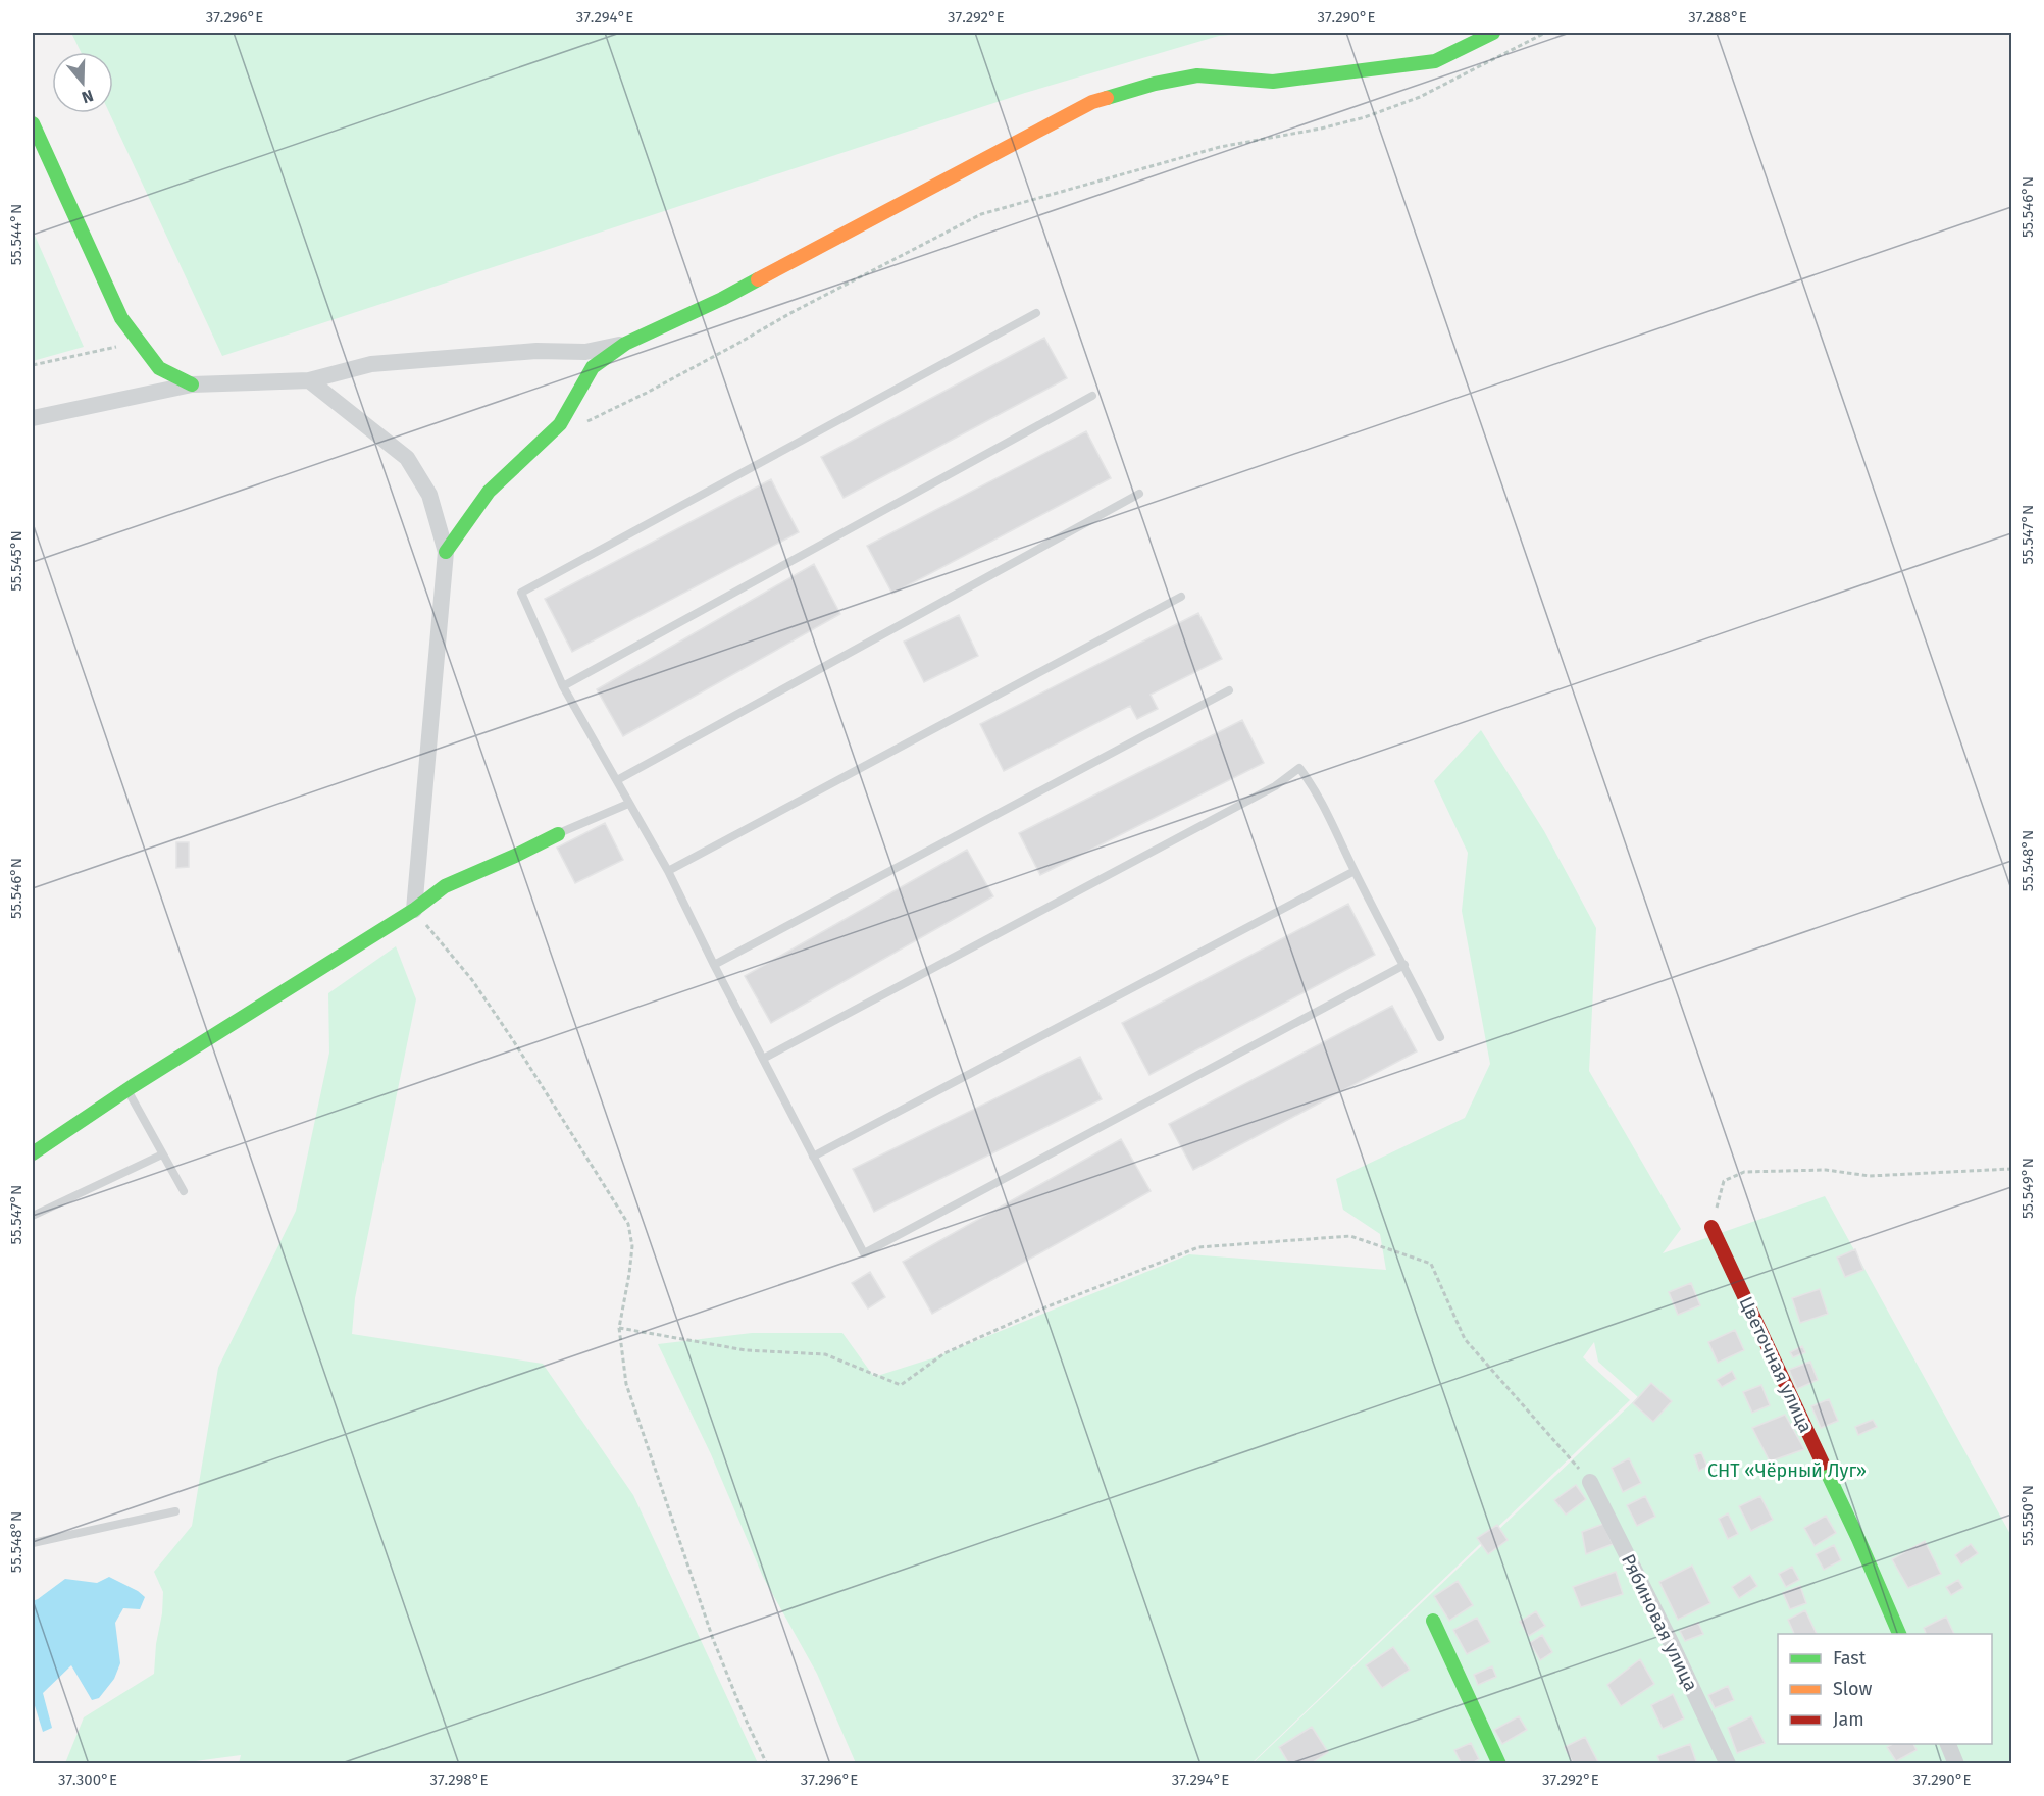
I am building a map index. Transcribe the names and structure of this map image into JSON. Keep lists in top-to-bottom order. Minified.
{"streets":{"street":["Цветочная улица","Рябиновая улица"]},"parks":["СНТ «Чёрный Луг»"],"legend":["Fast","Slow","Jam"],"north":"bottom","coordinates":["37.296°E","37.294°E","37.292°E","37.290°E","37.288°E","55.546°N","55.544°N","55.547°N","55.545°N","55.548°N","55.549°N","55.550°N","37.300°E","37.298°E"]}
